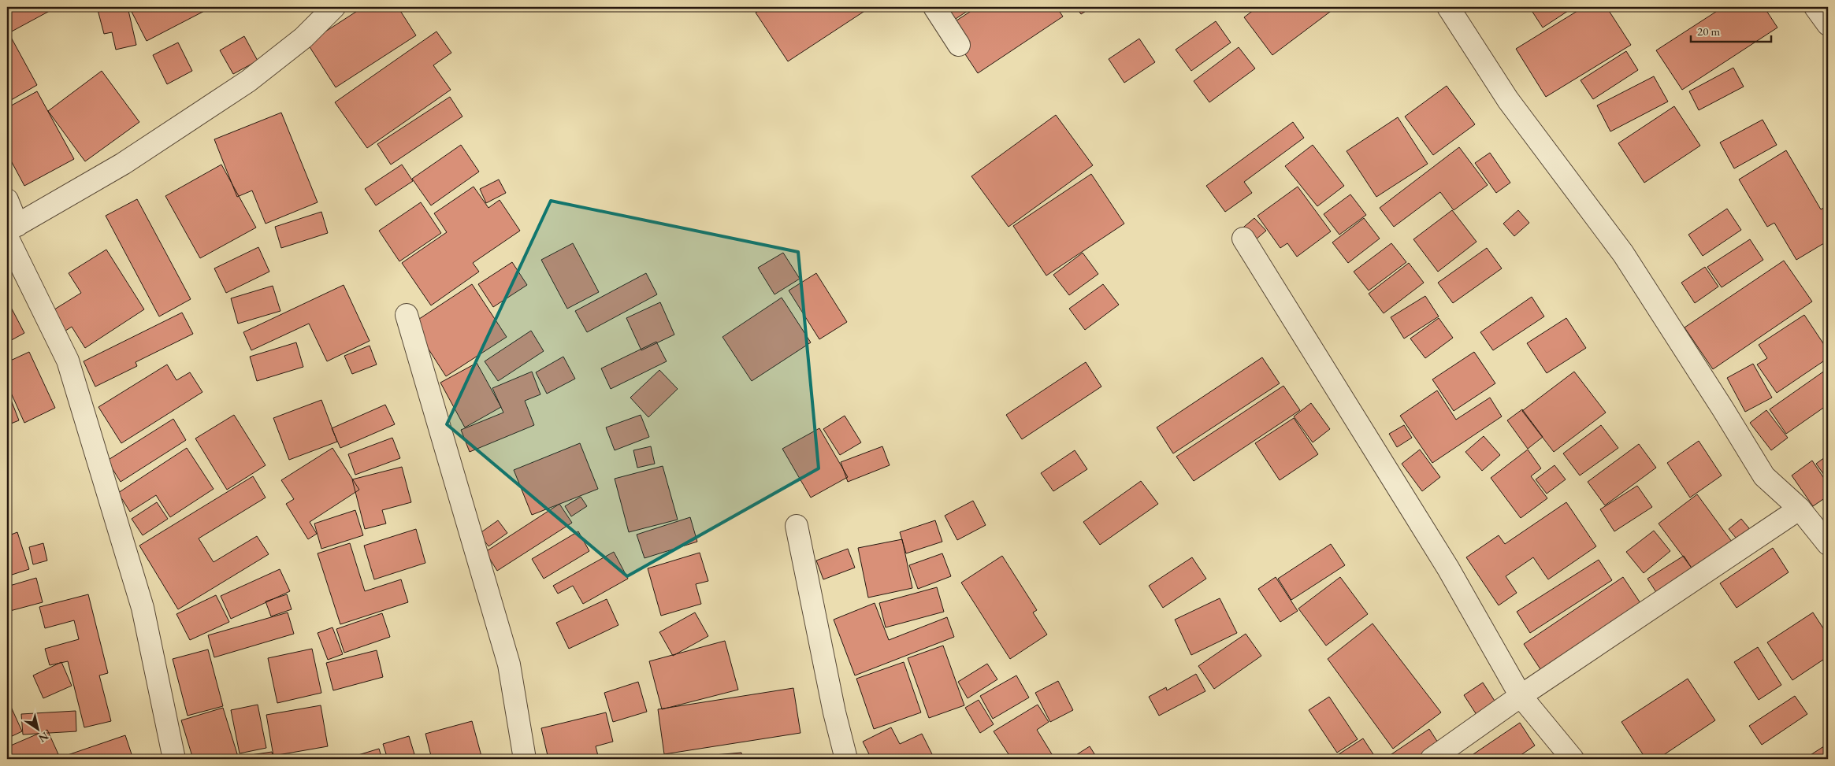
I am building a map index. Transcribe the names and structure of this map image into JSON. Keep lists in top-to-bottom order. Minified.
{"scale_bar":"20 m","north":"bottom right"}
